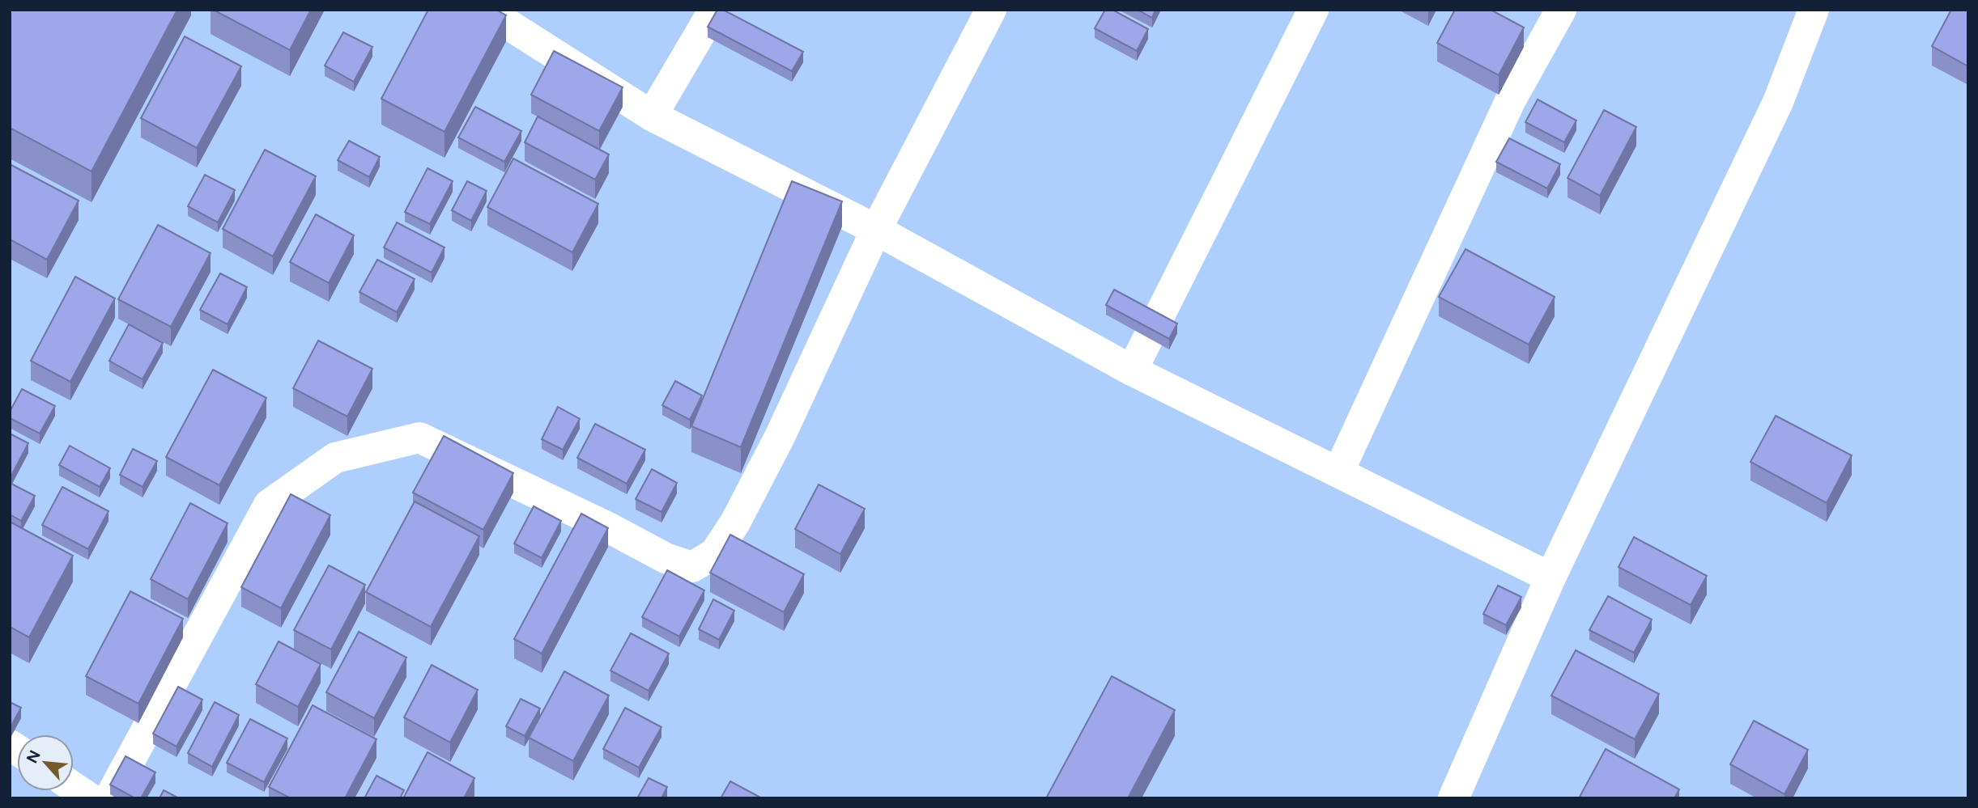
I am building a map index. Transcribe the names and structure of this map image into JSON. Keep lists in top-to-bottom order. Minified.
{"north":"top left"}
